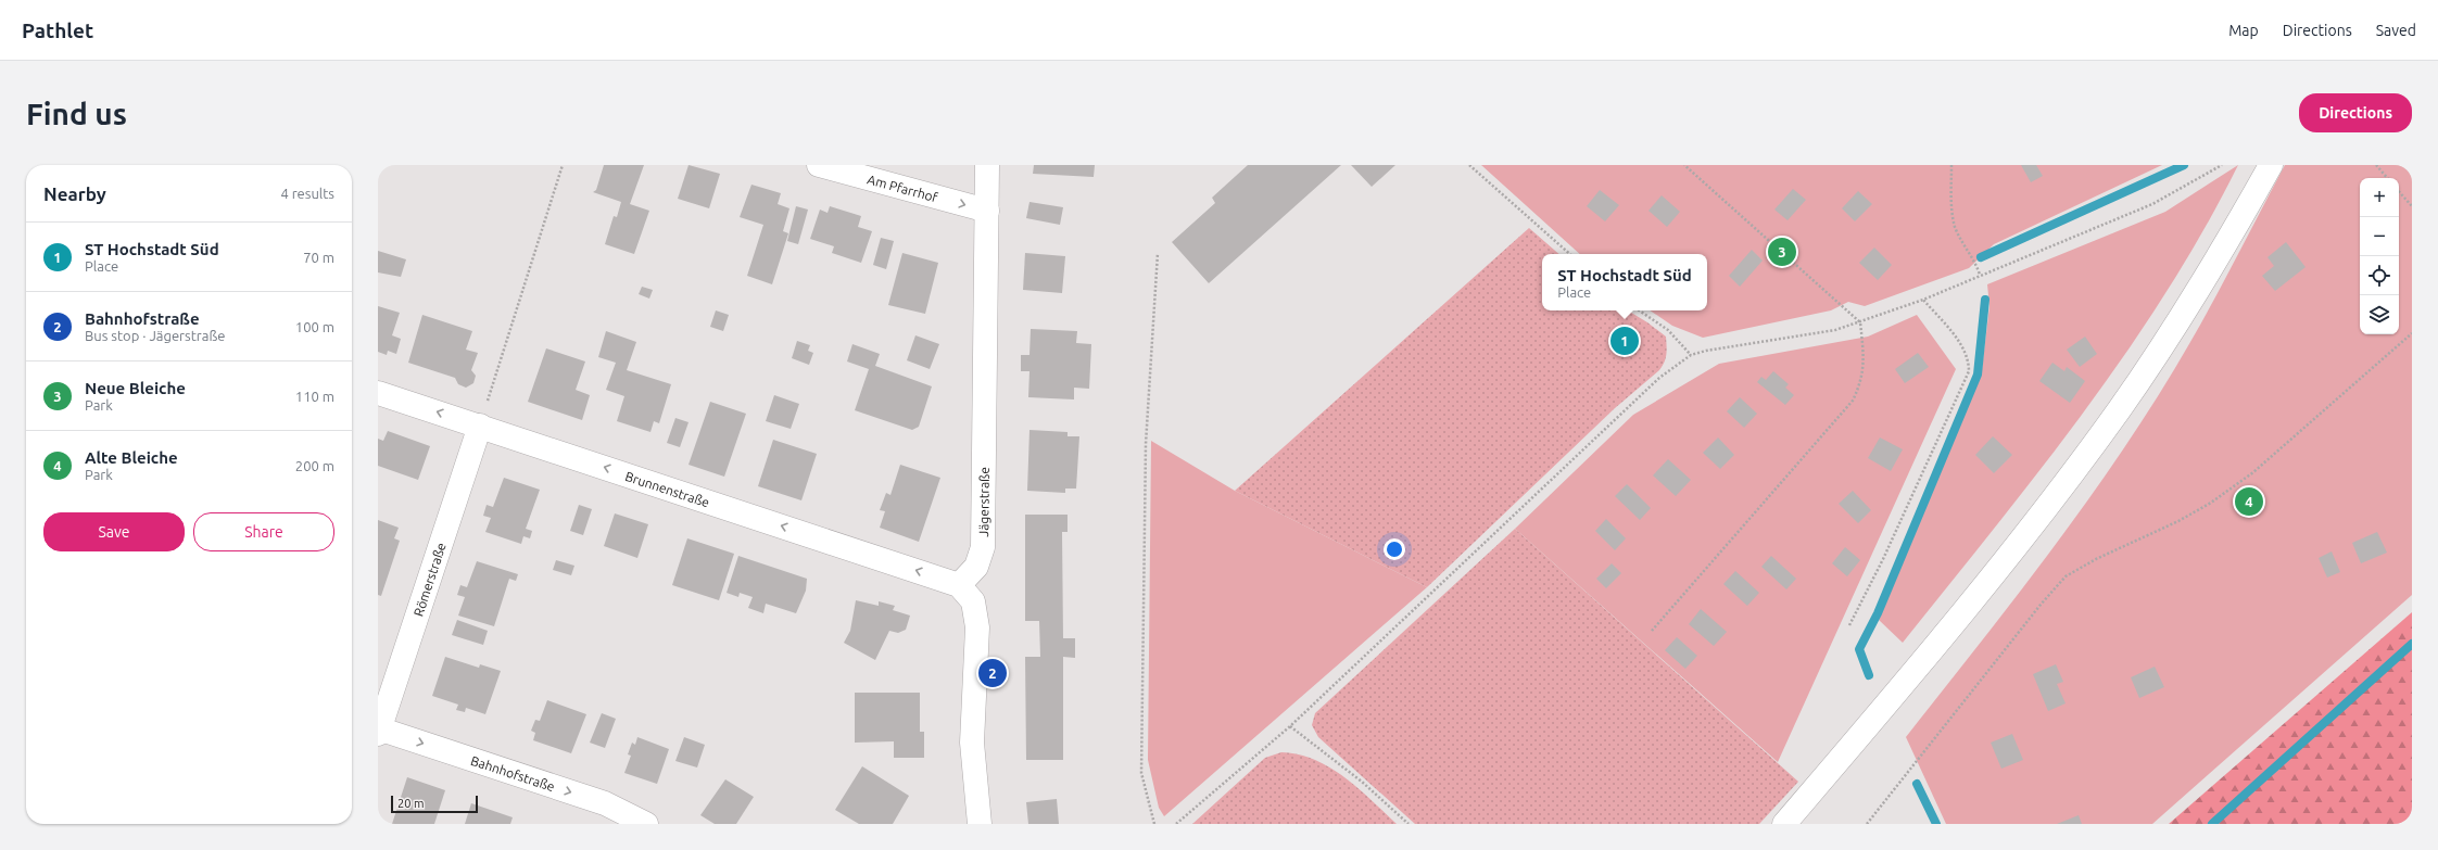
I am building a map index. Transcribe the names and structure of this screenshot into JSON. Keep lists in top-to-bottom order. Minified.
{"streets":{"street":["Am Pfarrhof","Brunnenstraße","Jägerstraße","Römerstraße","Bahnhofstraße"]},"crossings":[["Am Pfarrhof","Jägerstraße"],["Brunnenstraße","Jägerstraße"],["Brunnenstraße","Römerstraße"],["Römerstraße","Bahnhofstraße"]],"one_way":["Am Pfarrhof","Brunnenstraße","Bahnhofstraße"],"scale_bar":"20 m","page":{"header":"Pathlet","nav":["Map","Directions","Saved"],"buttons":["Directions",["Save","Share"]],"title":"Find us","heading":["Nearby","4 results"],"map_buttons":["+","−"],"list":[{"mark":"1","name":"ST Hochstadt Süd","note":"Place","value":"70 m"},{"mark":"2","name":"Bahnhofstraße","note":"Bus stop · Jägerstraße","value":"100 m"},{"mark":"3","name":"Neue Bleiche","note":"Park","value":"110 m"},{"mark":"4","name":"Alte Bleiche","note":"Park","value":"200 m"}],"pins":["3","1","4","2"],"popup":["ST Hochstadt Süd","Place"],"scale":"20 m"}}
